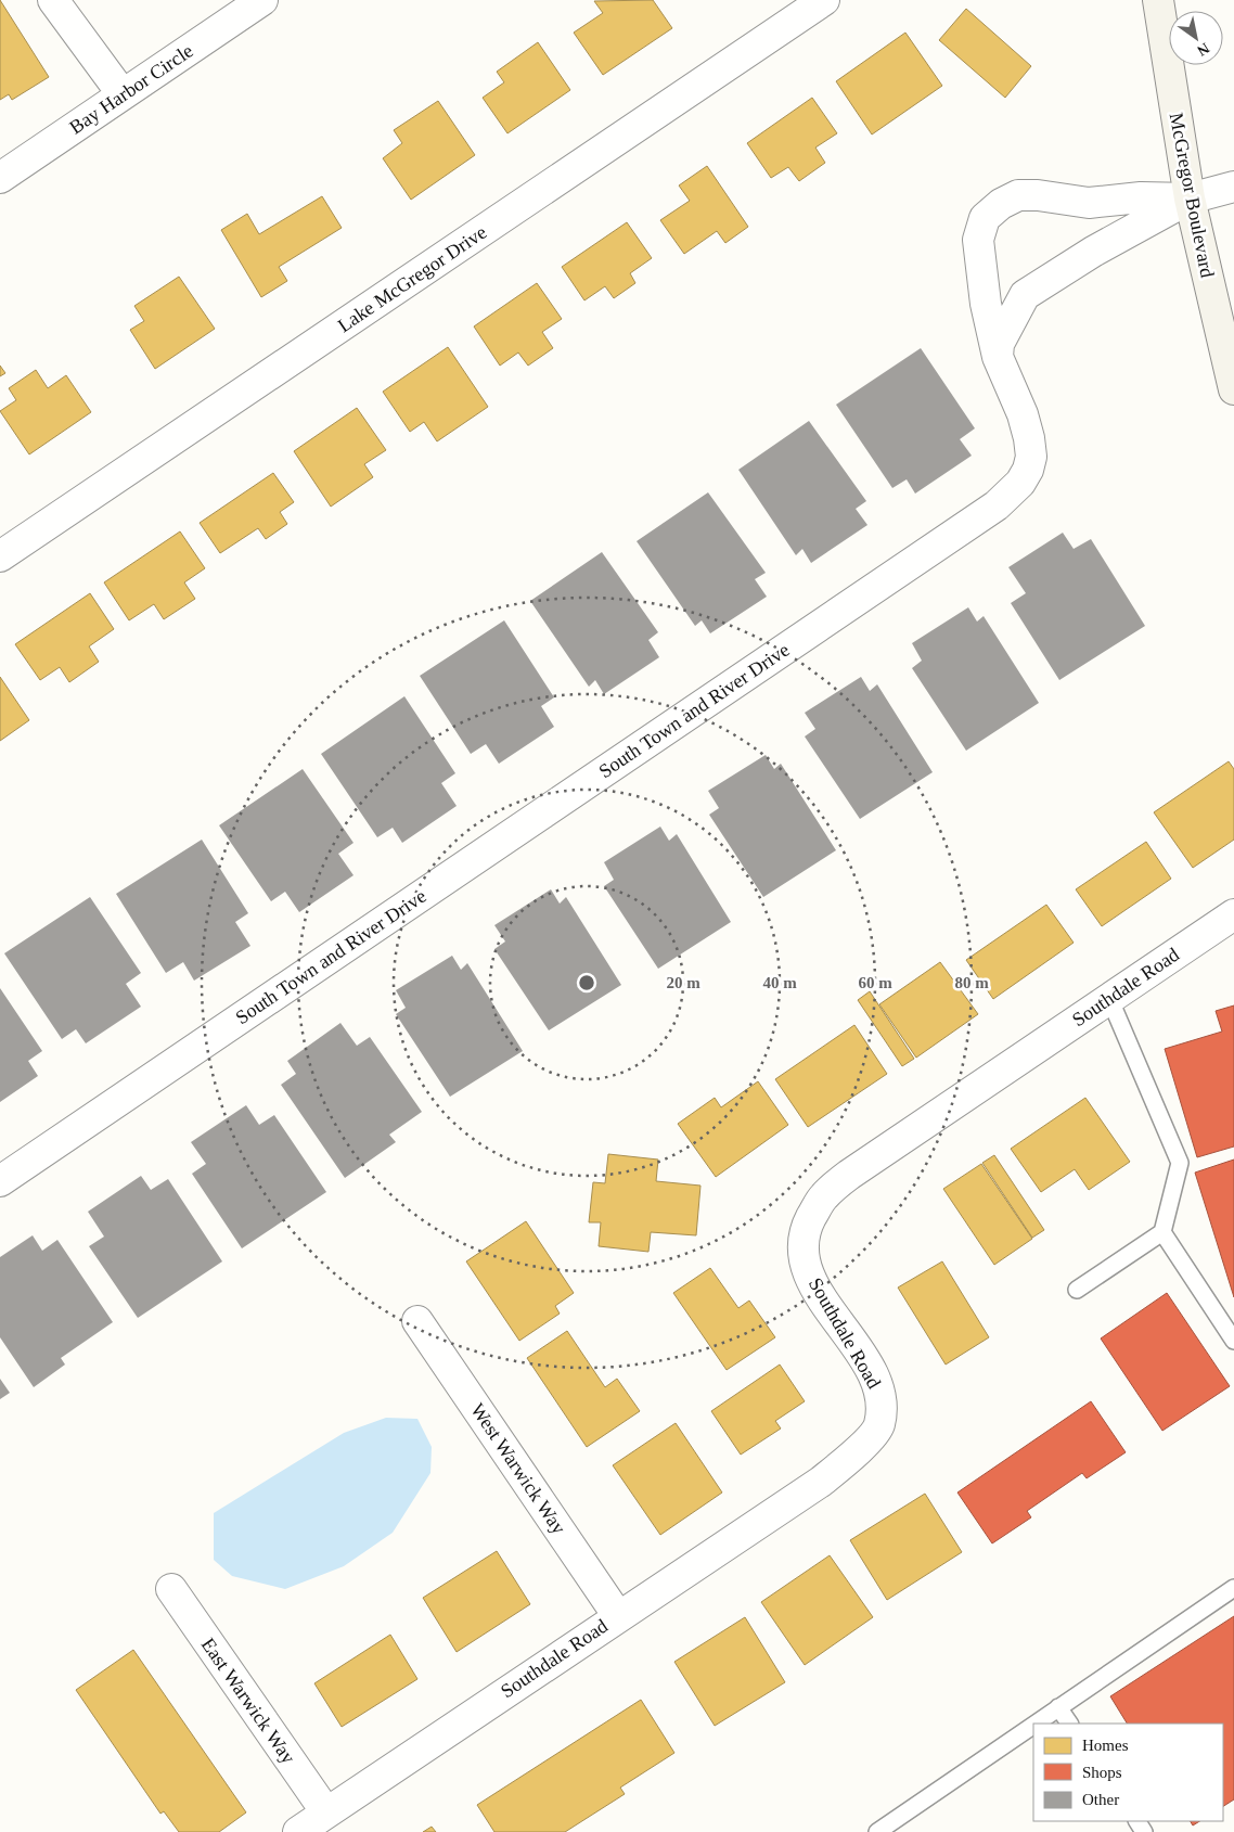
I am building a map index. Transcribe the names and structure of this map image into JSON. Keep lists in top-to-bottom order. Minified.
{"streets":{"main road":["McGregor Boulevard"],"street":["Bay Harbor Circle","Lake McGregor Drive","South Town and River Drive","Southdale Road","West Warwick Way","East Warwick Way"]},"crossings":[["McGregor Boulevard","South Town and River Drive"],["Southdale Road","West Warwick Way"],["Southdale Road","East Warwick Way"]],"legend":["Homes","Shops","Other"],"north":"bottom right","rings":["20 m","40 m","60 m","80 m"]}
